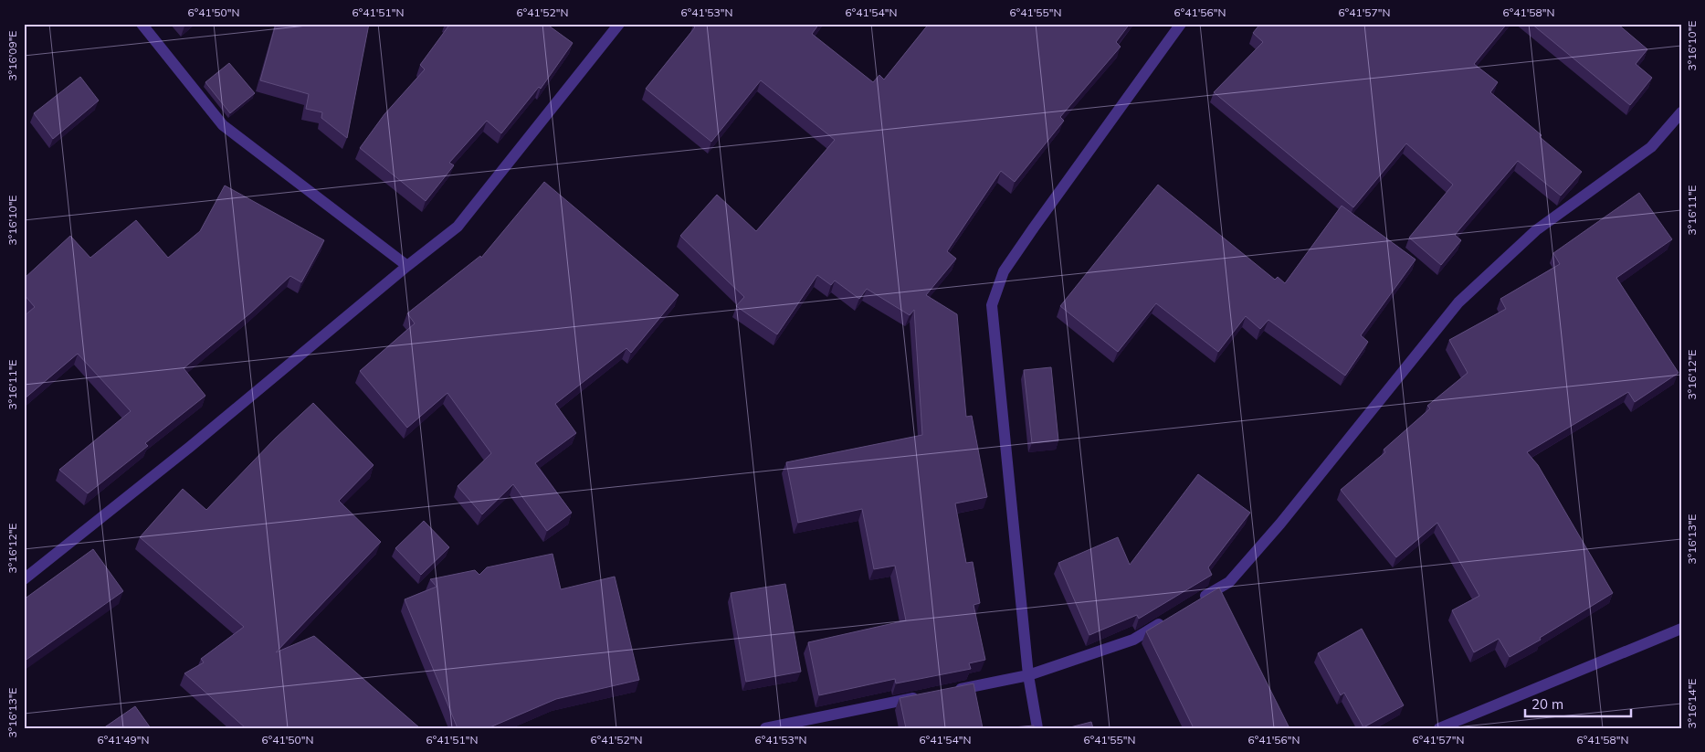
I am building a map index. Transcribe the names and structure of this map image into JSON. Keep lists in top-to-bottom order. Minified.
{"scale_bar":"20 m","coordinates":["6°41'50\"N","6°41'51\"N","6°41'52\"N","6°41'53\"N","6°41'54\"N","6°41'55\"N","6°41'56\"N","6°41'57\"N","6°41'58\"N","3°16'10\"E","3°16'09\"E","3°16'11\"E","3°16'12\"E","3°16'13\"E","3°16'14\"E","6°41'49\"N"]}
